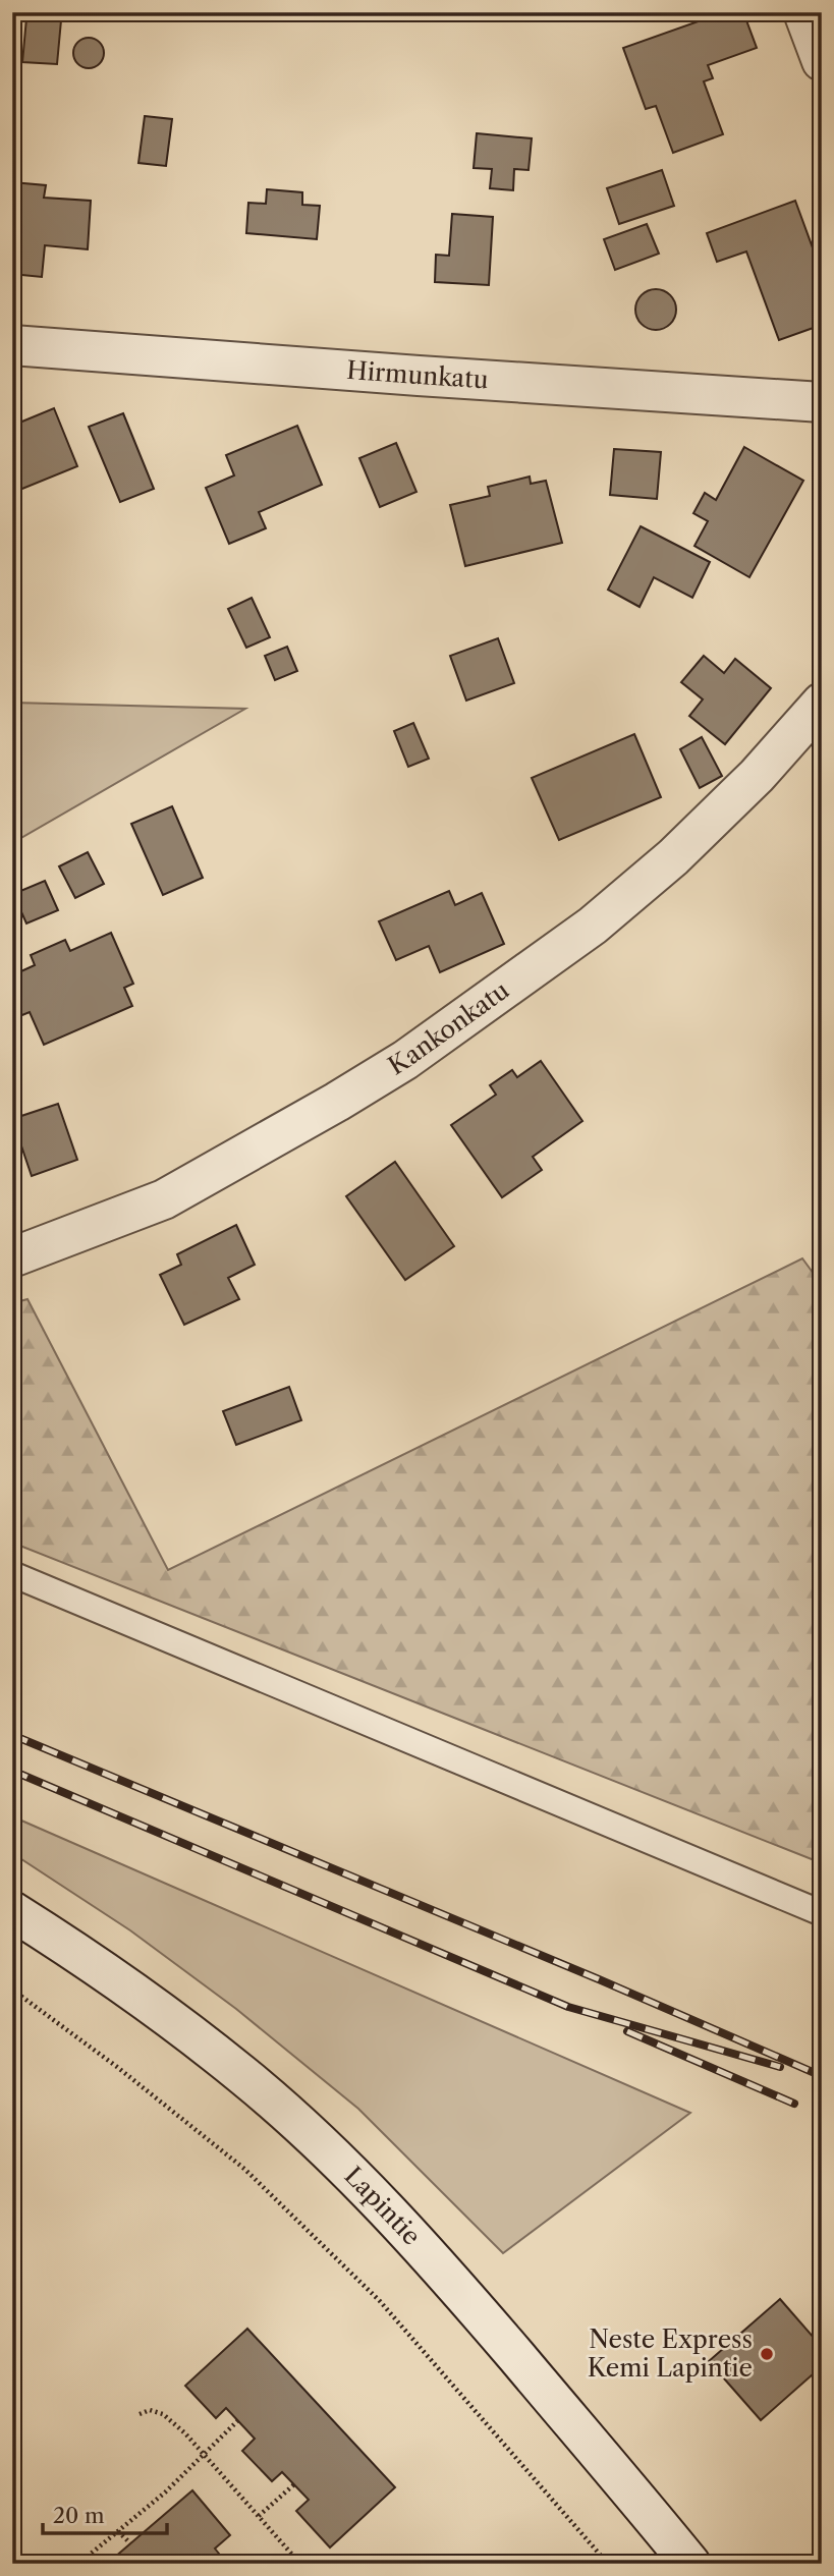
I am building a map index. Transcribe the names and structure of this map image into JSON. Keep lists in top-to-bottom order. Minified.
{"streets":{"street":["Hirmunkatu","Kankonkatu","Lapintie"]},"places":["Neste Express Kemi Lapintie"],"scale_bar":"20 m"}
